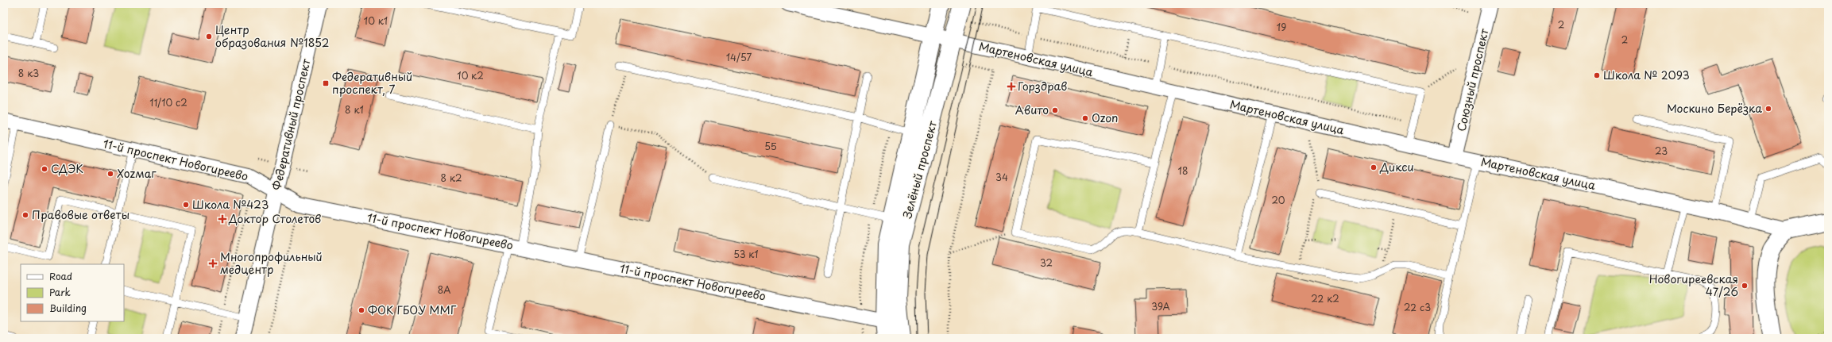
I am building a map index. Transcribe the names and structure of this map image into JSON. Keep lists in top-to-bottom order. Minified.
{"streets":{"main road":["Зелёный проспект"],"street":["Мартеновская улица","Союзный проспект","Федеративный проспект","11-й проспект Новогиреево"]},"crossings":[["Мартеновская улица","Союзный проспект"],["Мартеновская улица","Зелёный проспект"],["Федеративный проспект","11-й проспект Новогиреево"],["11-й проспект Новогиреево","Зелёный проспект"]],"places":{"other":["Центр образования №1852","Школа № 2093","Москино Берёзка","Авито","Ozon","Дикси","СДЭК","Хоzмаг","Школа №423","Правовые ответы","Новогиреевская 47/26","ФОК ГБОУ ММГ"],"transit":["Федеративный проспект, 7"],"health":["Горздрав","Доктор Столетов","Многопрофильный медцентр"]},"house_numbers":["10 к1","2","19","2","14/57","8 к3","10 к2","11/10 с2","8 к1","55","23","18","34","8 к2","20","53 к1","32","8А","22 к2","39А","22 с3"],"legend":["Road","Park","Building"]}
